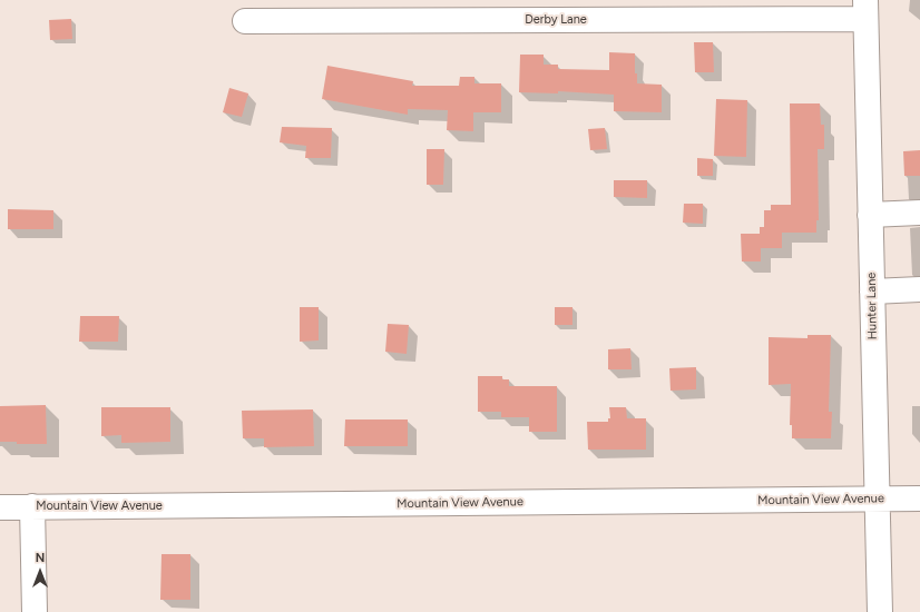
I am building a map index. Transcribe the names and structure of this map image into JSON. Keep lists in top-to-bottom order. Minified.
{"streets":{"street":["Derby Lane","Hunter Lane","Mountain View Avenue"]},"crossings":[["Derby Lane","Hunter Lane"],["Hunter Lane","Mountain View Avenue"]],"north":"top"}
